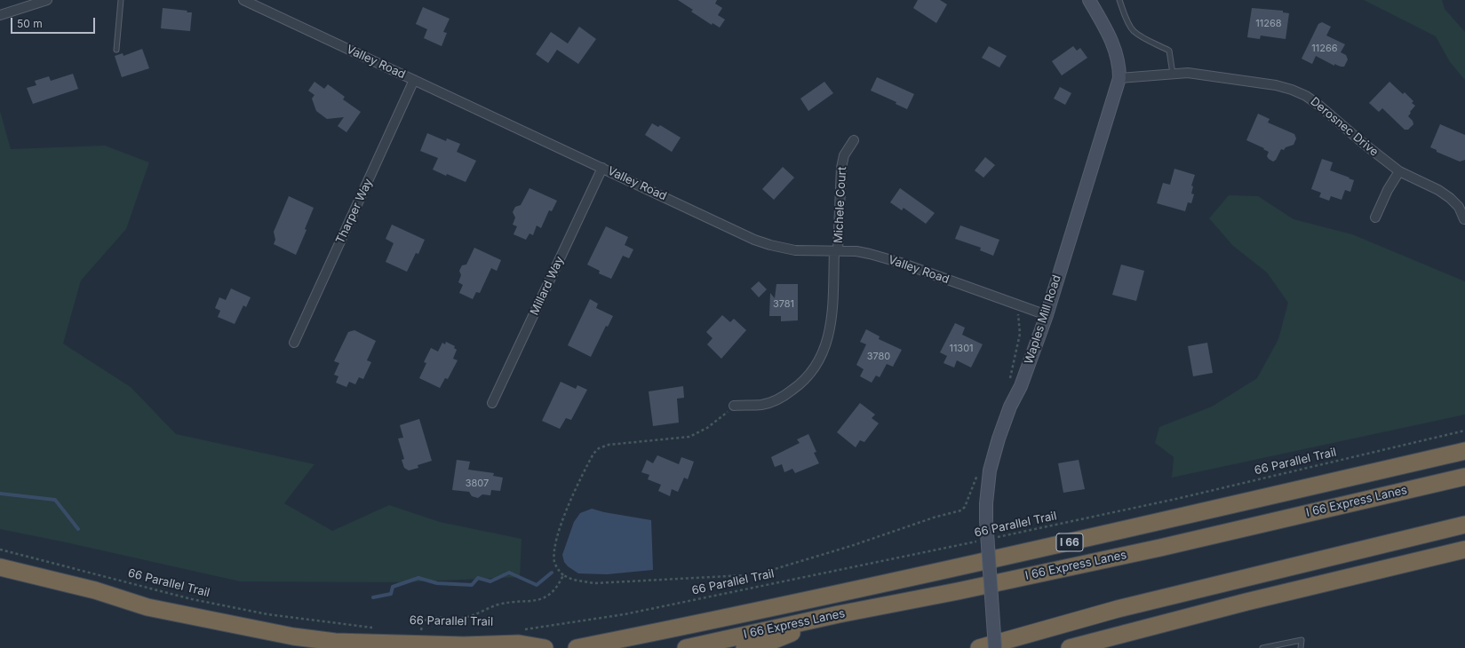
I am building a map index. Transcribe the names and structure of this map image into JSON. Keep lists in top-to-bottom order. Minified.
{"streets":{"highway":["I 66 Express Lanes","I 66"],"main road":["Waples Mill Road"],"street":["Valley Road","Derosnec Drive","Michele Court","Tharper Way","Millard Way"],"path":["66 Parallel Trail"]},"crossings":[["Valley Road","Michele Court"],["Valley Road","Tharper Way"],["Valley Road","Millard Way"],["Valley Road","Waples Mill Road"],["Derosnec Drive","Waples Mill Road"]],"house_numbers":["11268","11266","3781","11301","3780","3807"],"scale_bar":"50 m"}
